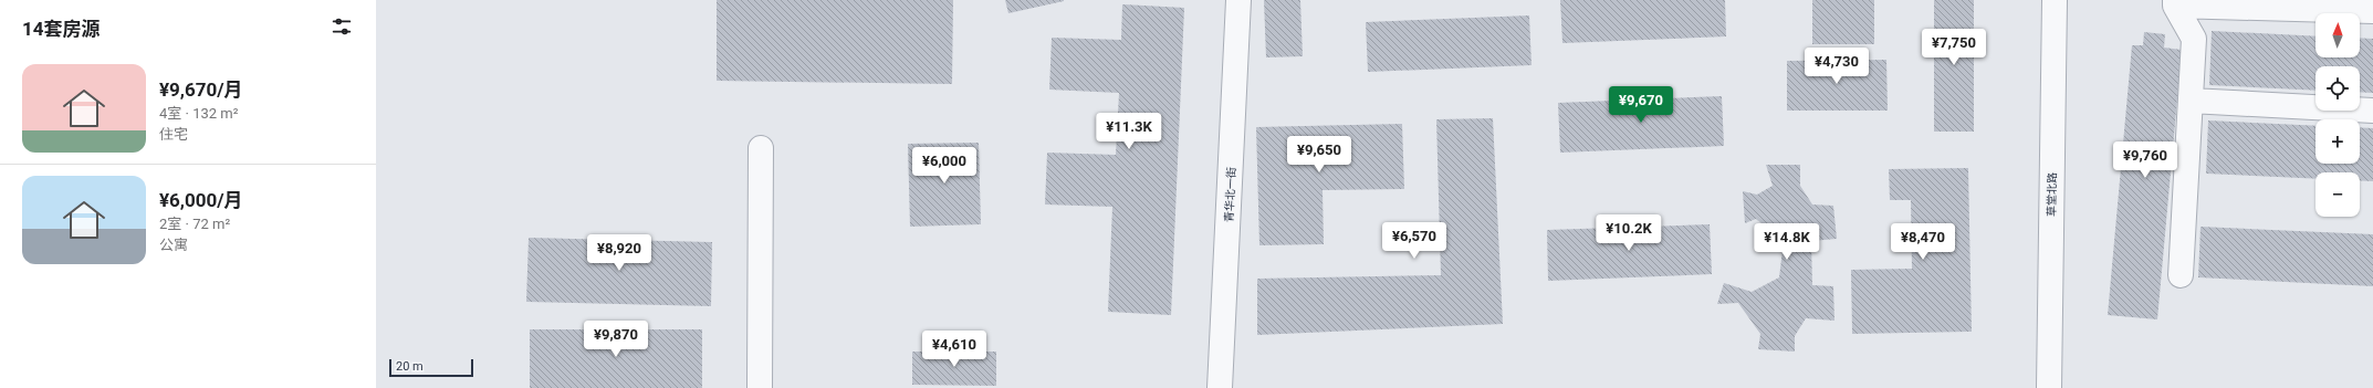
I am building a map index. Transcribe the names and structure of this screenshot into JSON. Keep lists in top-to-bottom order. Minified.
{"streets":{"street":["青华北一街","草堂北路"]},"scale_bar":"20 m","north":"top","page":{"heading":"14套房源","map_buttons":["+","−"],"price":["¥7,750","¥4,730","¥9,670","¥11.3K","¥9,650","¥9,760","¥6,000","¥10.2K","¥6,570","¥14.8K","¥8,470","¥8,920","¥9,870","¥4,610"],"list":[{"name":"¥9,670/月","note":"4室 · 132 m² · 住宅"},{"name":"¥6,000/月","note":"2室 · 72 m² · 公寓"}],"scale":"20 m"}}
